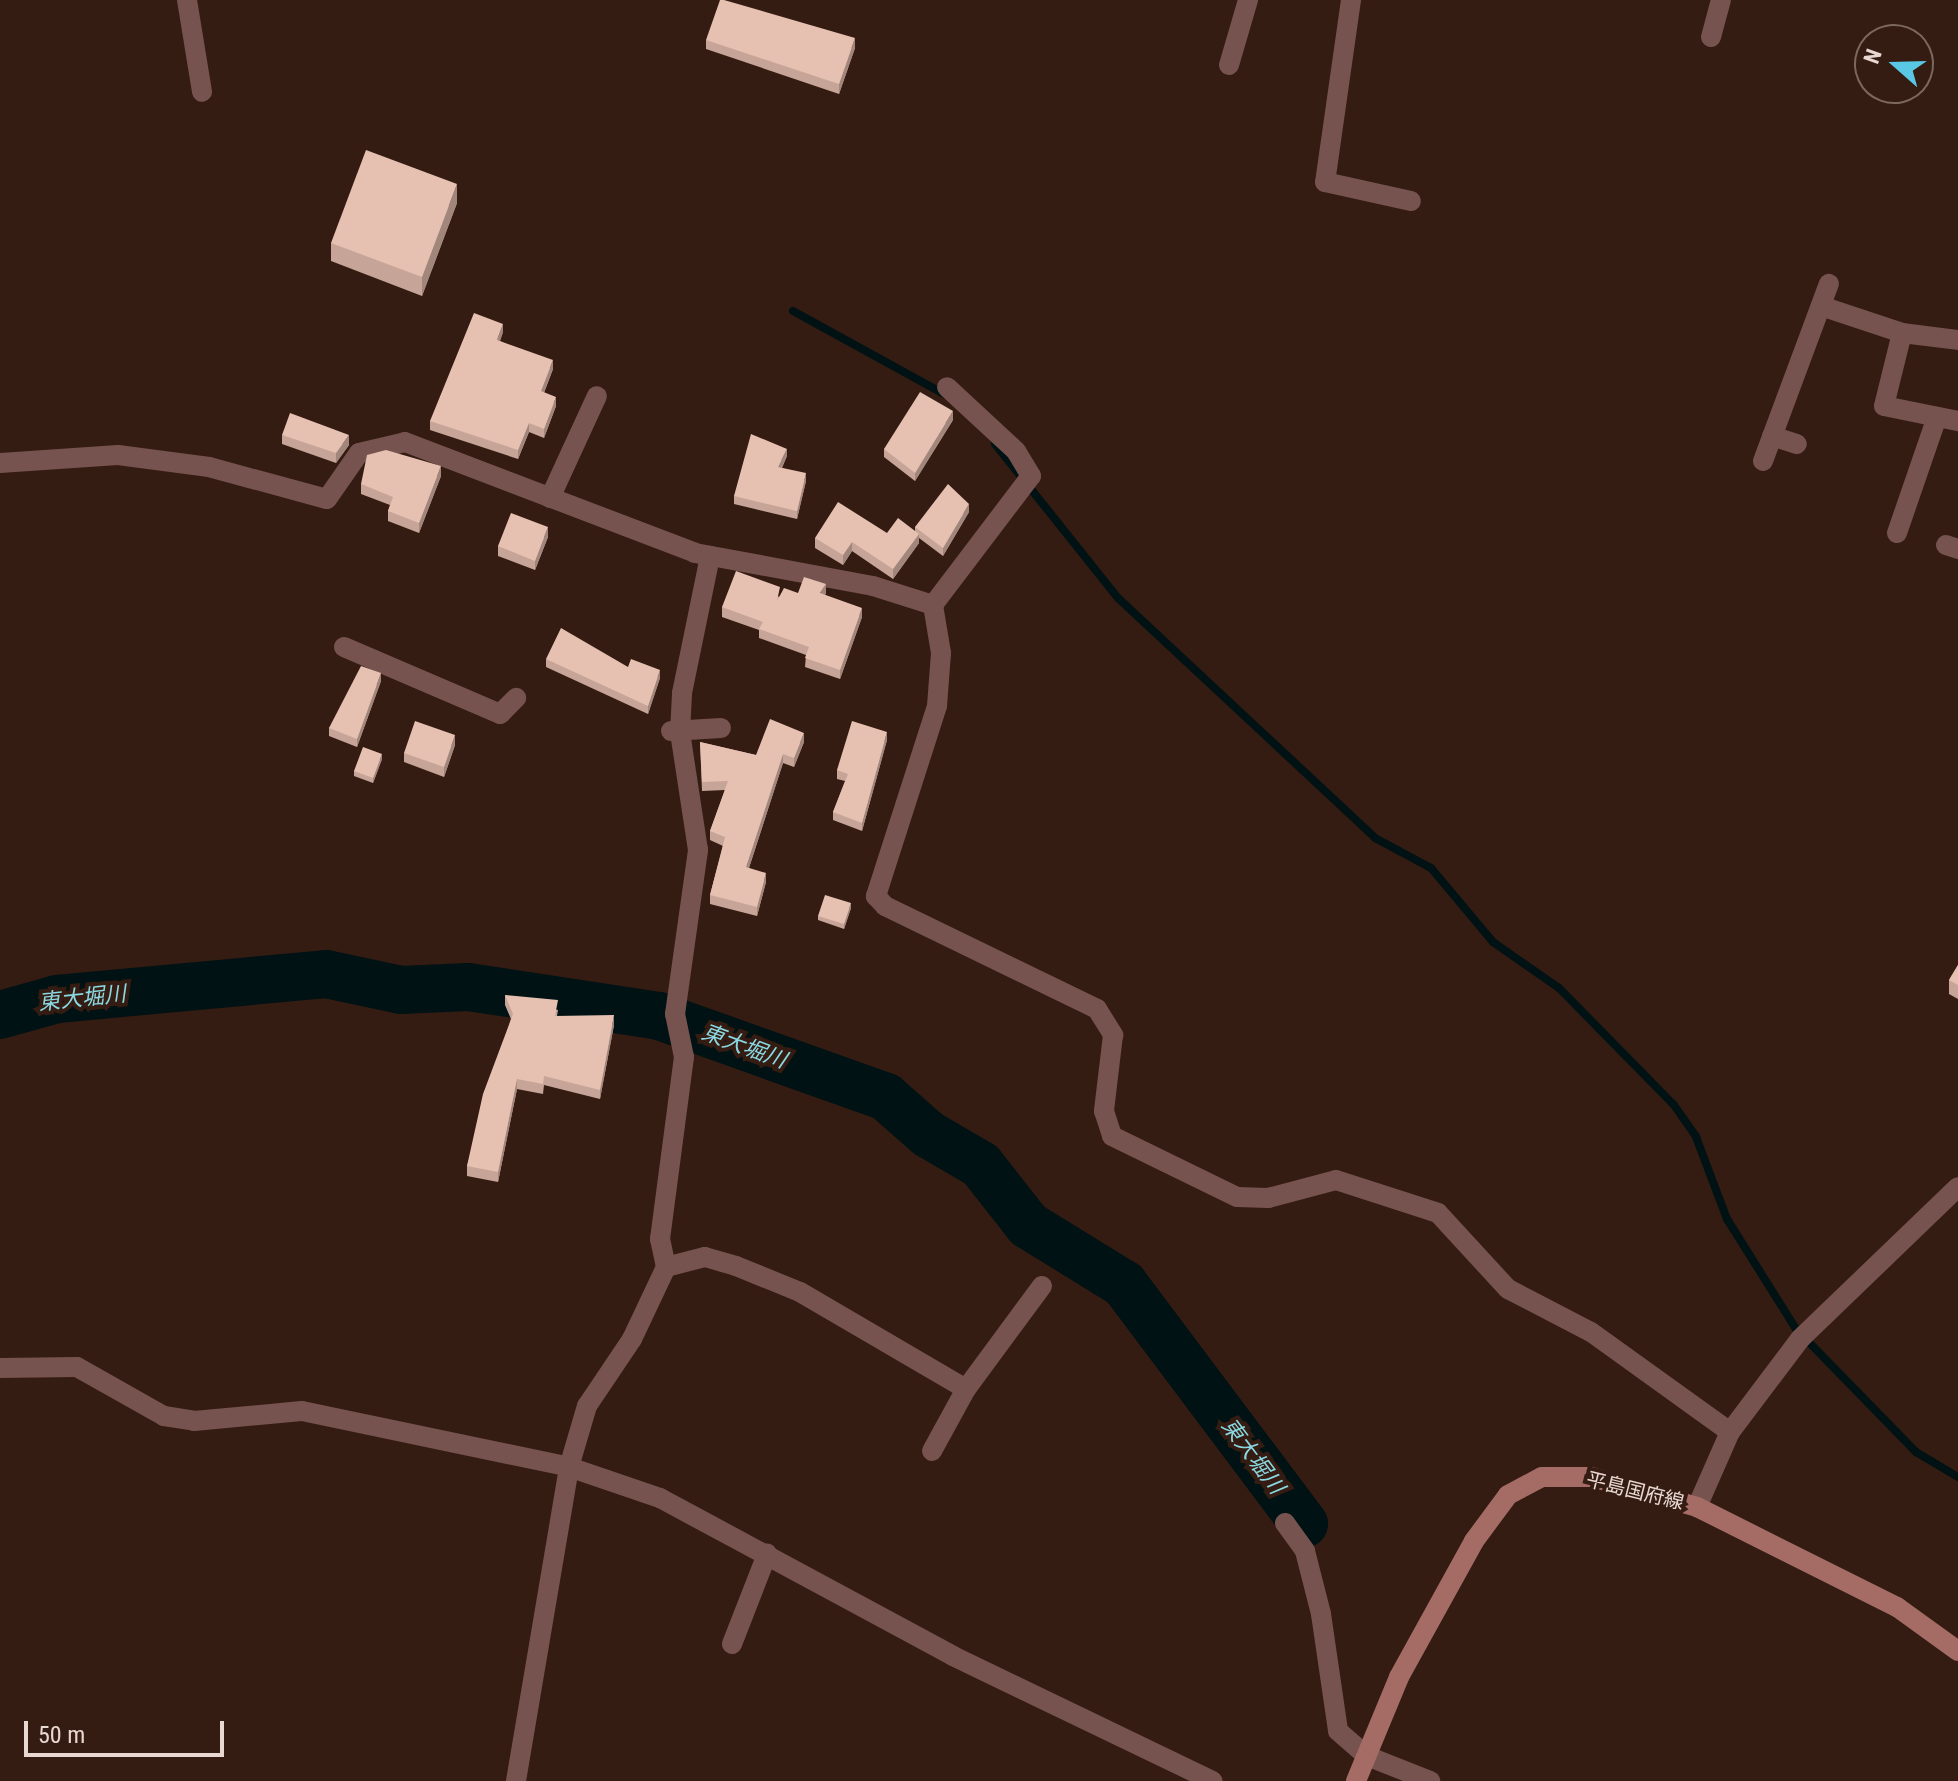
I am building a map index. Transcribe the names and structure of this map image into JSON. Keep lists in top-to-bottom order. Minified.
{"streets":{"main road":["平島国府線"]},"water":["東大堀川"],"scale_bar":"50 m","north":"left"}
